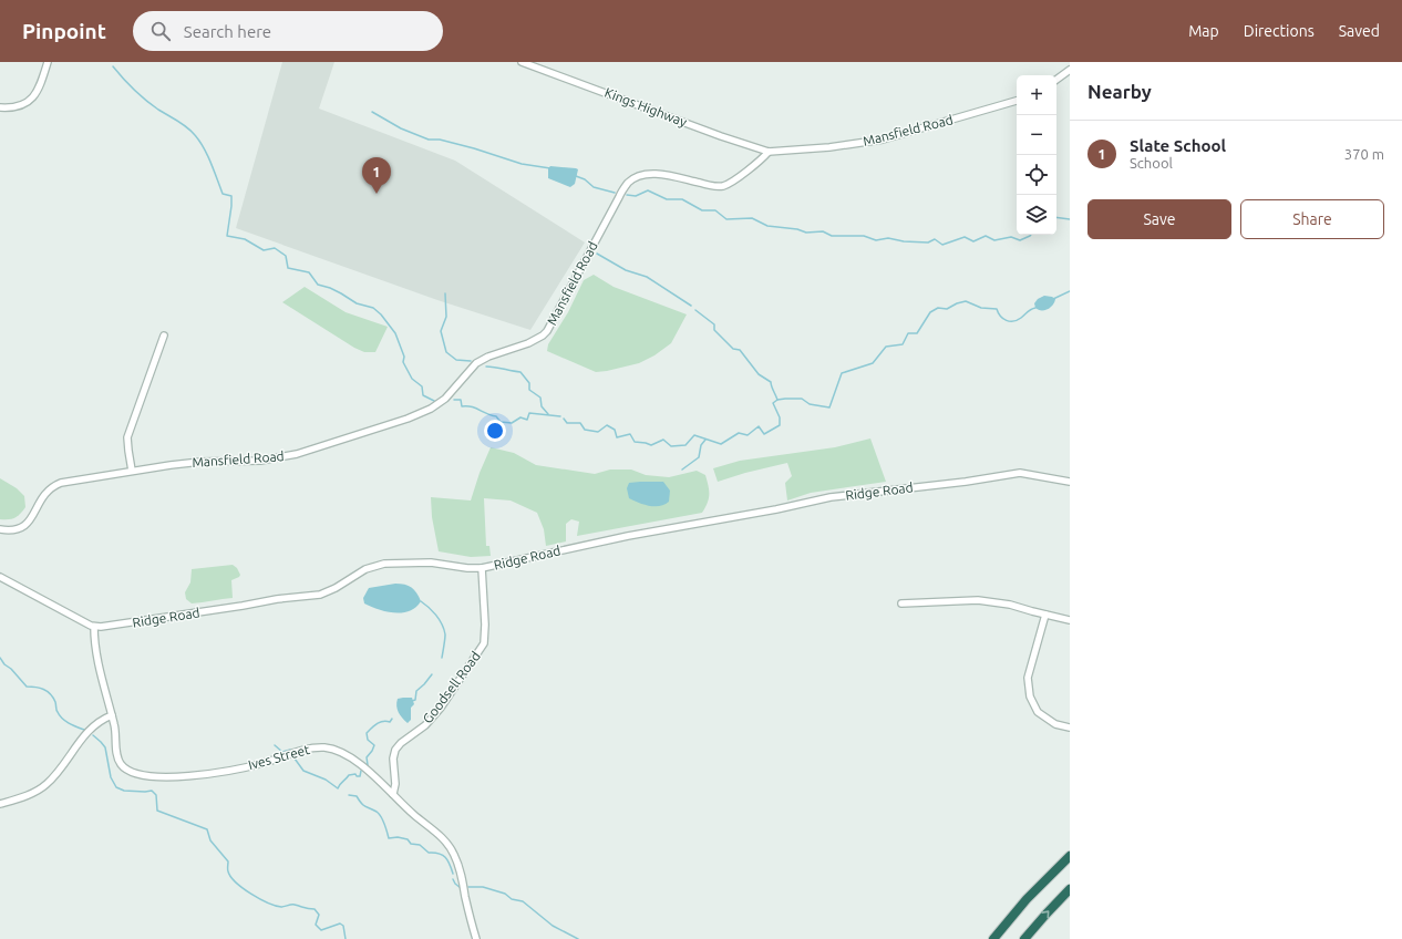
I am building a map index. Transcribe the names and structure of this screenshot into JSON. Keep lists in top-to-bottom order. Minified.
{"streets":{"street":["Kings Highway","Mansfield Road","Ridge Road","Goodsell Road","Ives Street"]},"crossings":[["Kings Highway","Mansfield Road"],["Ridge Road","Goodsell Road"],["Ridge Road","Ives Street"],["Goodsell Road","Ives Street"]],"page":{"header":"Pinpoint","search":"Search here","nav":["Map","Directions","Saved"],"heading":"Nearby","map_buttons":["+","−"],"list":[{"mark":"1","name":"Slate School","note":"School","value":"370 m"}],"pins":"1","buttons":["Save","Share"]}}
